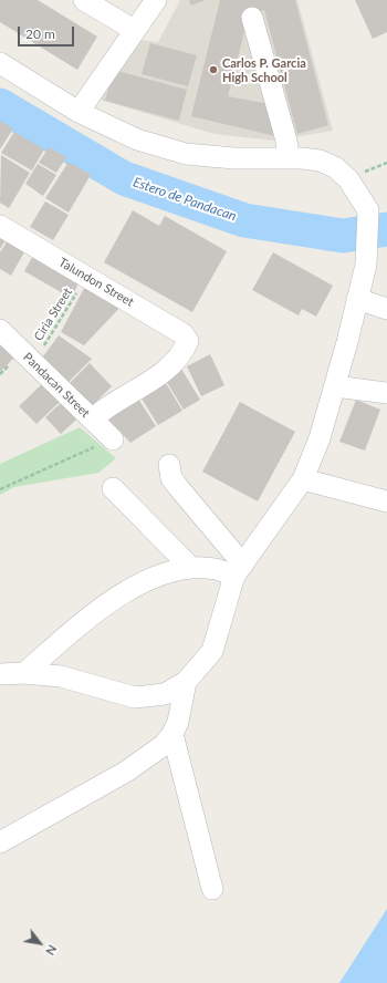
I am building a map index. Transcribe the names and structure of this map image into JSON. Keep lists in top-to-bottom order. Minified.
{"streets":{"street":["Talundon Street","Pandacan Street"],"path":["Ciria Street"]},"crossings":[["Talundon Street","Ciria Street"],["Talundon Street","Pandacan Street"],["Ciria Street","Pandacan Street"]],"water":["Estero de Pandacan"],"places":["Carlos P. Garcia High School"],"scale_bar":"20 m","north":"bottom right"}
